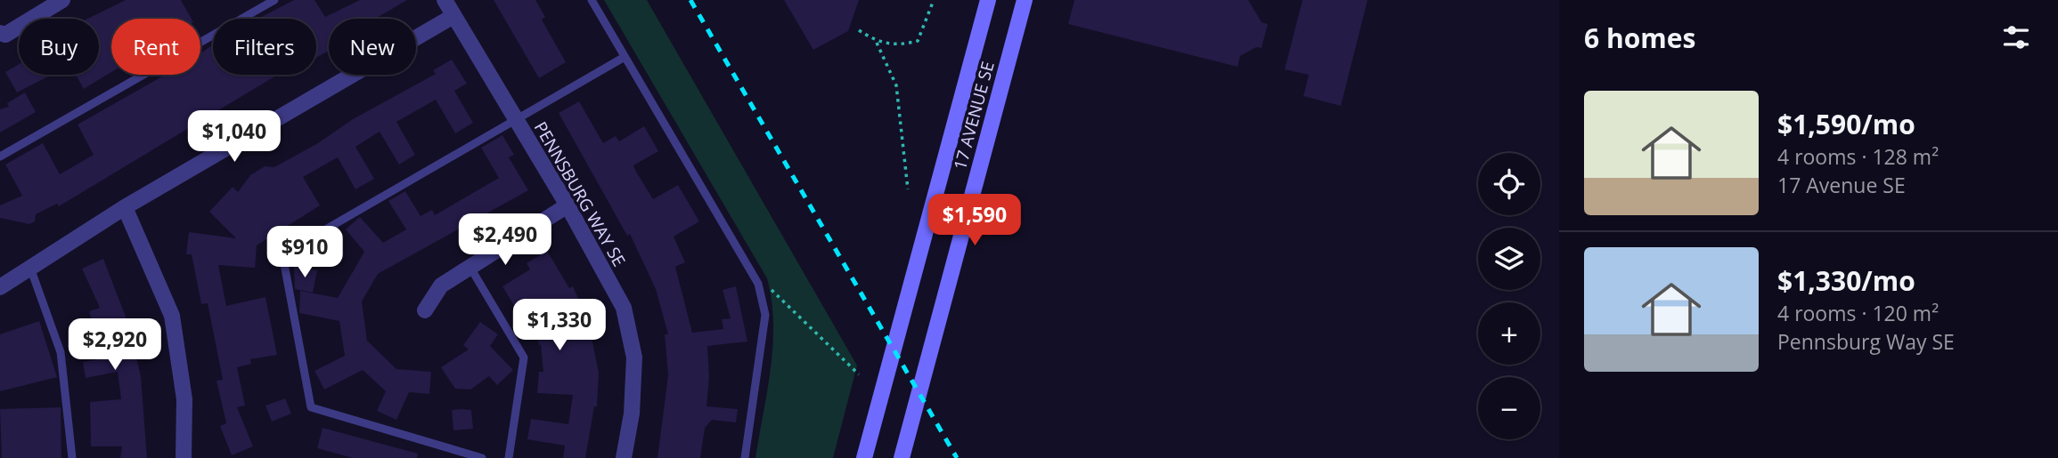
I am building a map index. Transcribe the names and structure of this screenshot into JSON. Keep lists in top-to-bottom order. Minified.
{"streets":{"main road":["17 AVENUE SE"],"street":["PENNSBURG WAY SE"]},"page":{"heading":"6 homes","chip":["Buy","Rent","Filters","New"],"list":[{"name":"$1,590/mo","note":"4 rooms · 128 m² · 17 Avenue SE"},{"name":"$1,330/mo","note":"4 rooms · 120 m² · Pennsburg Way SE"}],"price":["$1,040","$1,590","$2,490","$910","$1,330","$2,920"],"map_buttons":["+","−"]}}
